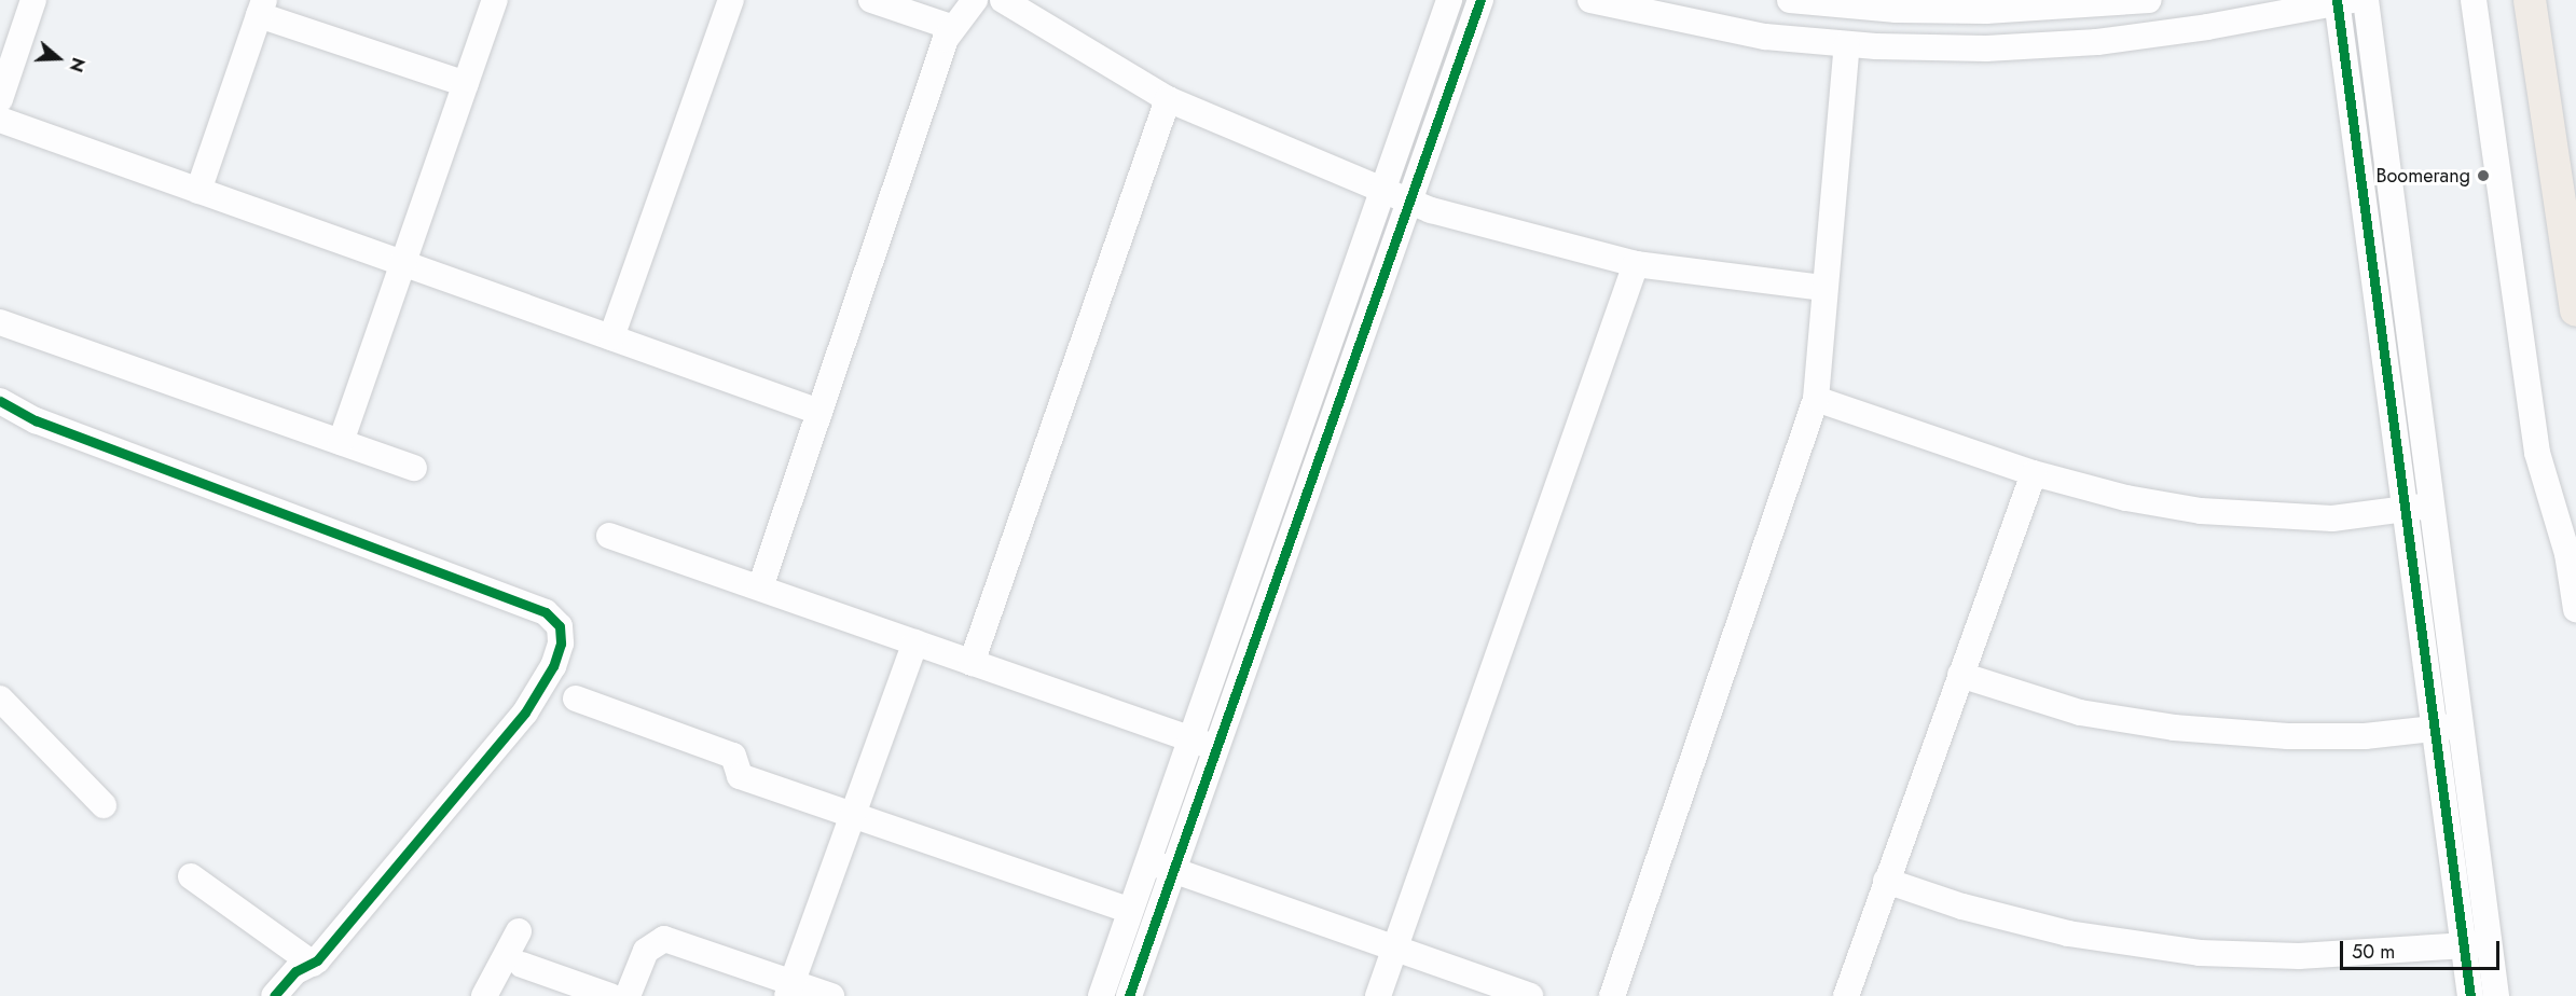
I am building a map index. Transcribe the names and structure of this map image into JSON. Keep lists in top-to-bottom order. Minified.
{"places":["Boomerang"],"scale_bar":"50 m","north":"right"}
